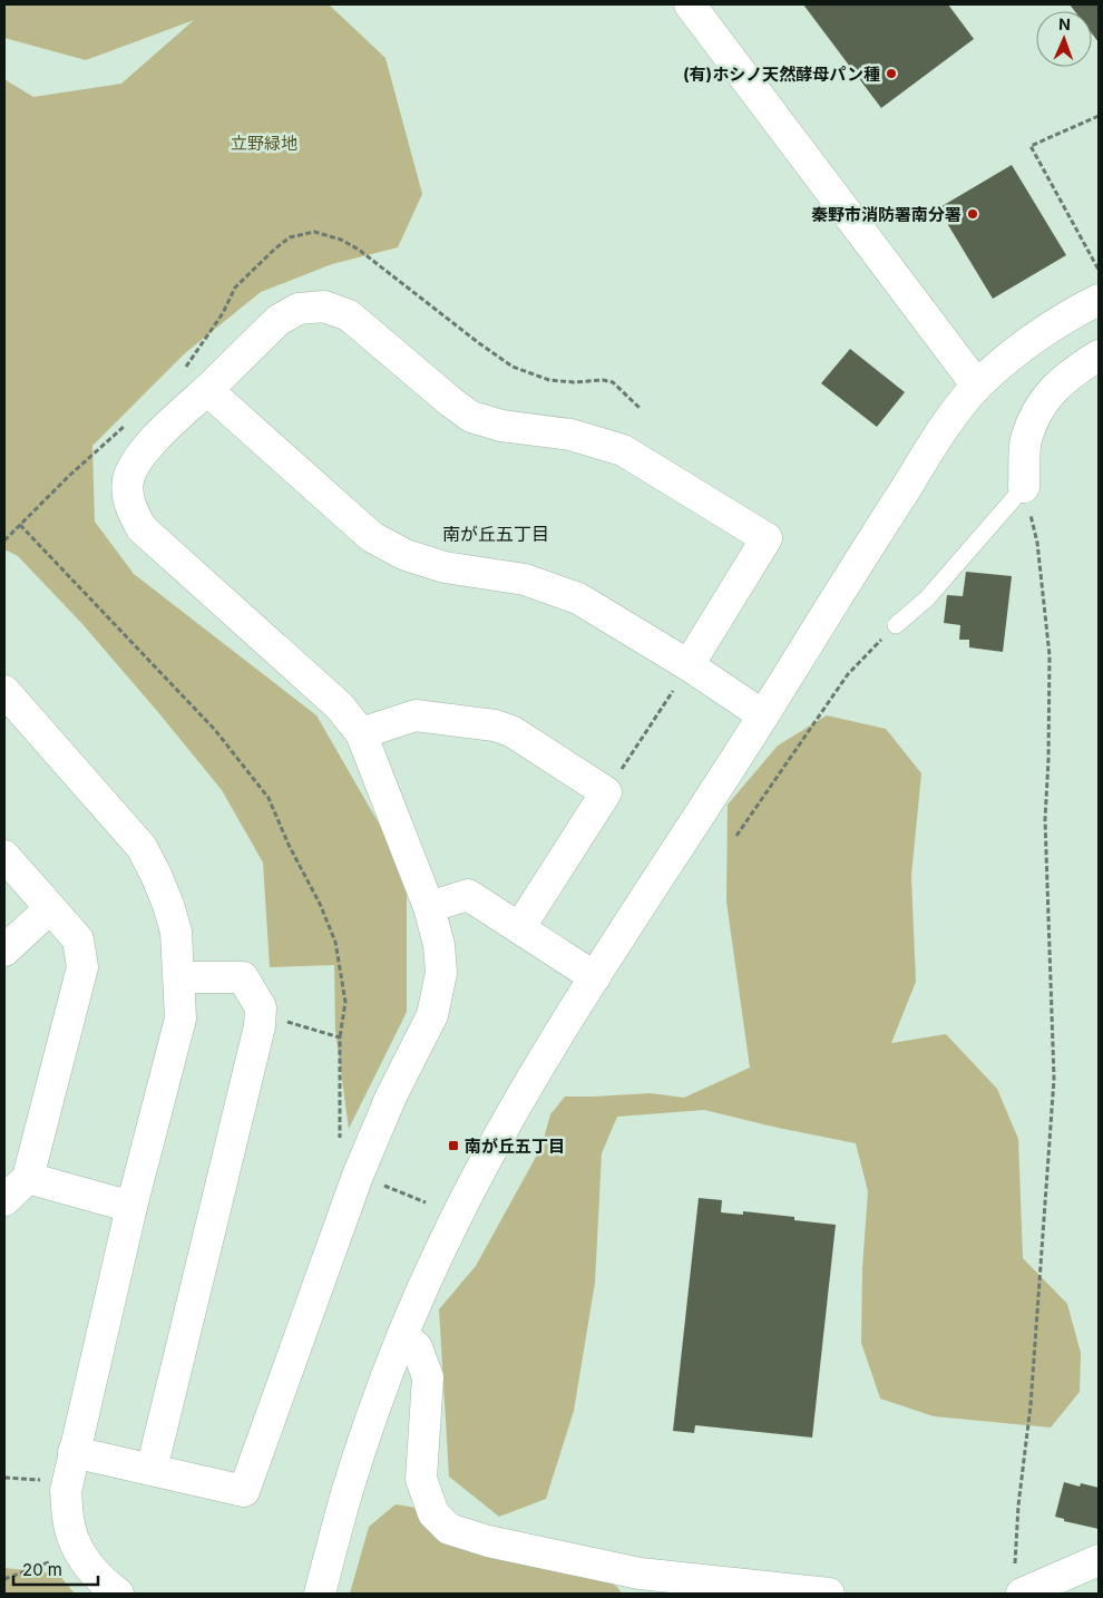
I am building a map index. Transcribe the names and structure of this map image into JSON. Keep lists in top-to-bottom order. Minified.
{"districts":["南が丘五丁目"],"parks":["立野緑地"],"places":{"other":["(有)ホシノ天然酵母パン種","秦野市消防署南分署"],"transit":["南が丘五丁目"]},"scale_bar":"20 m","north":"top"}
